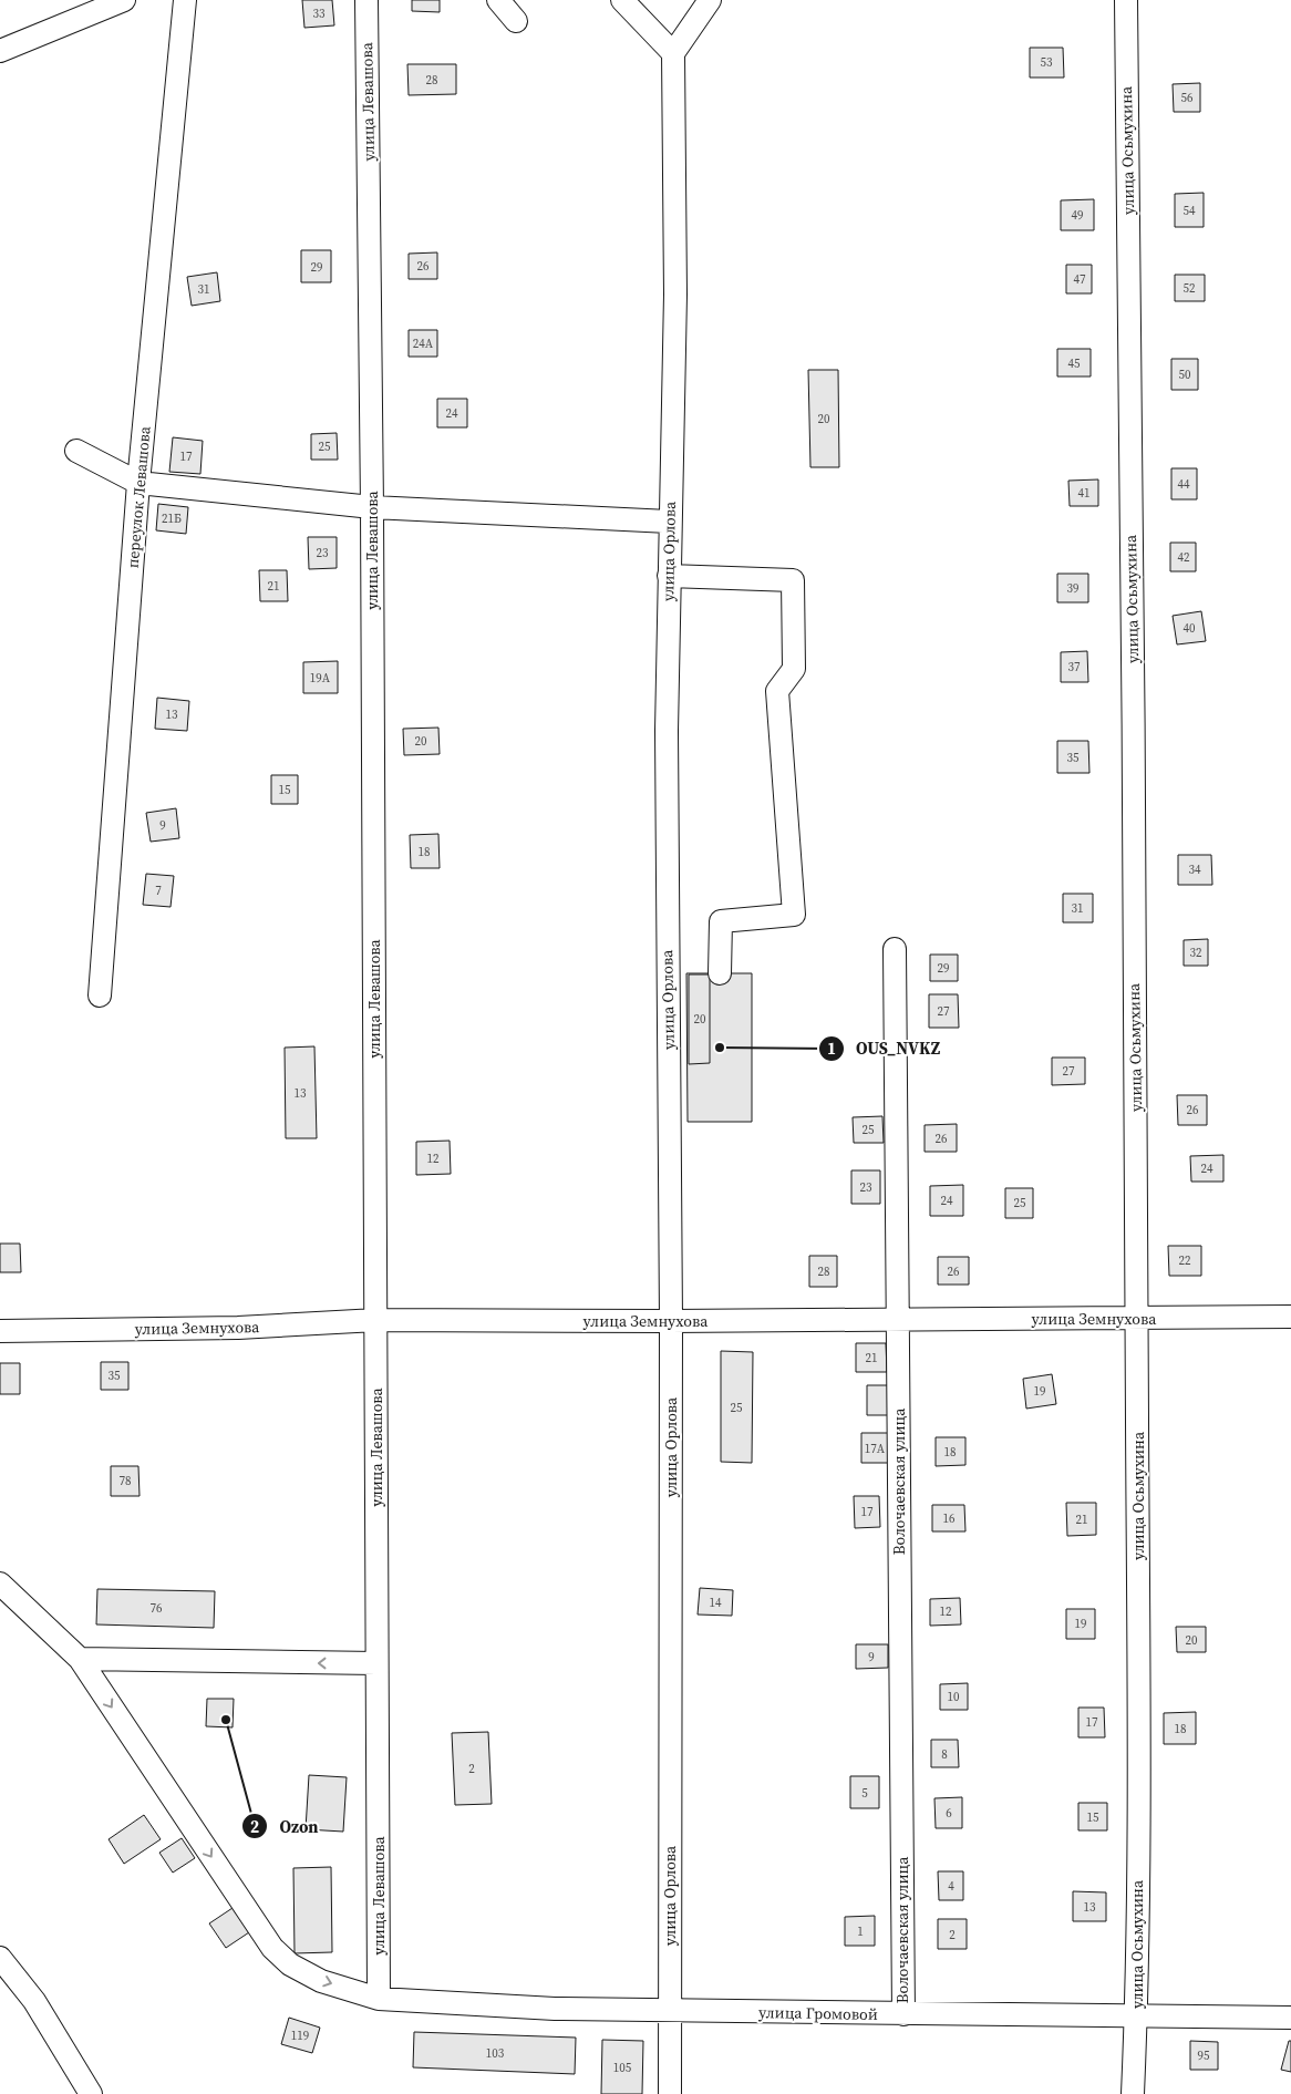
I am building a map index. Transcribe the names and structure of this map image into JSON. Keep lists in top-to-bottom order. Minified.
{"streets":{"street":["улица Левашова","улица Осьмухина","переулок Левашова","улица Орлова","улица Земнухова","Волочаевская улица","улица Громовой"]},"crossings":[["улица Левашова","улица Земнухова"],["улица Левашова","улица Громовой"],["улица Осьмухина","улица Земнухова"],["улица Осьмухина","улица Громовой"],["улица Орлова","улица Земнухова"],["улица Орлова","улица Громовой"],["улица Земнухова","Волочаевская улица"],["Волочаевская улица","улица Громовой"]],"places":["OUS_NVKZ","Ozon"],"house_numbers":["33","53","28","56","54","49","26","29","47","52","31","24А","45","50","24","20","25","17","44","41","21Б","23","42","21","39","40","37","19А","13","20","35","15","9","18","34","7","31","32","29","27","20","27","13","26","25","26","12","24","23","24","25","22","28","26","21","35","19","25","17А","18","78","17","16","21","14","76","12","19","20","9","10","17","18","8","2","5","6","15","4","13","1","2","119","103","95","105"]}
